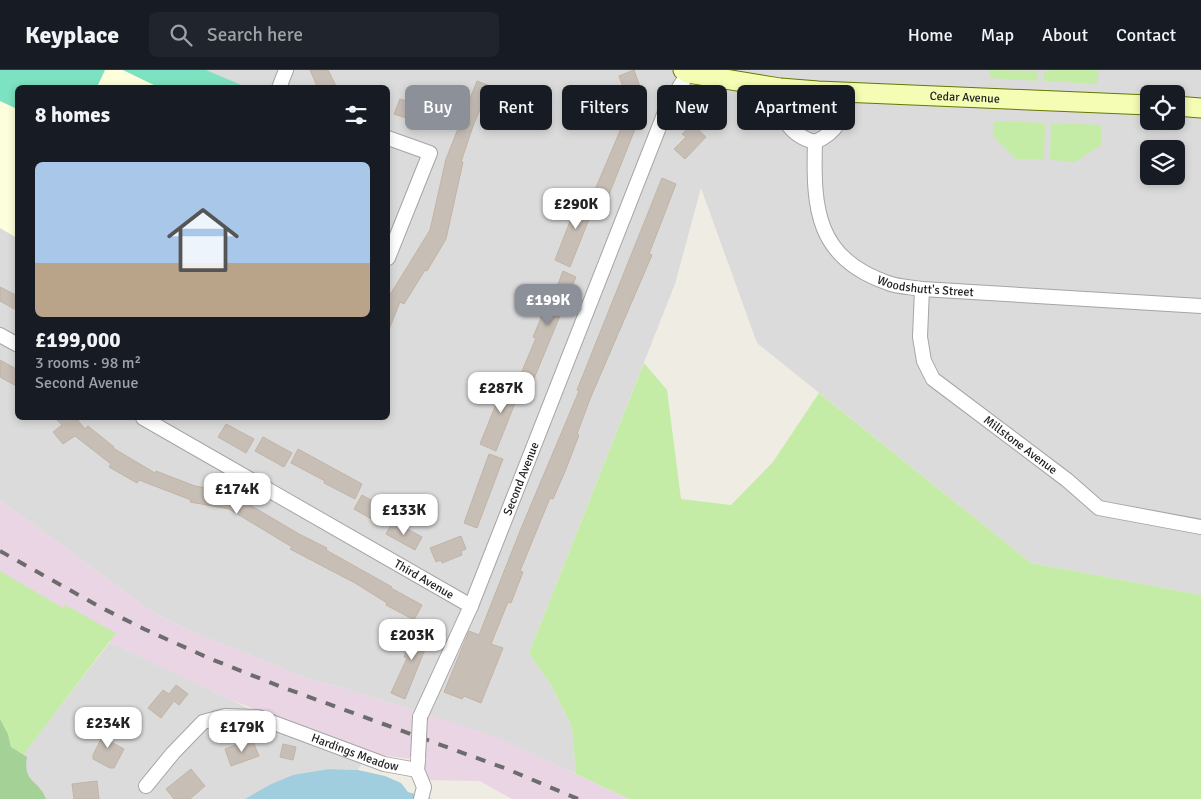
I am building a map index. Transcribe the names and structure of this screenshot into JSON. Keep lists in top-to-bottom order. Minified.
{"streets":{"main road":["Cedar Avenue"],"street":["Woodshutt's Street","Millstone Avenue","Second Avenue","Third Avenue","Hardings Meadow"]},"crossings":[["Cedar Avenue","Second Avenue"],["Woodshutt's Street","Millstone Avenue"],["Second Avenue","Third Avenue"],["Second Avenue","Hardings Meadow"]],"page":{"header":"Keyplace","search":"Search here","nav":["Home","Map","About","Contact"],"chip":["Buy","Rent","Filters","New","Apartment"],"heading":"8 homes","list":[{"name":"£199,000","note":"3 rooms · 98 m² · Second Avenue"}],"price":["£290K","£199K","£287K","£174K","£133K","£203K","£234K","£179K"]}}
